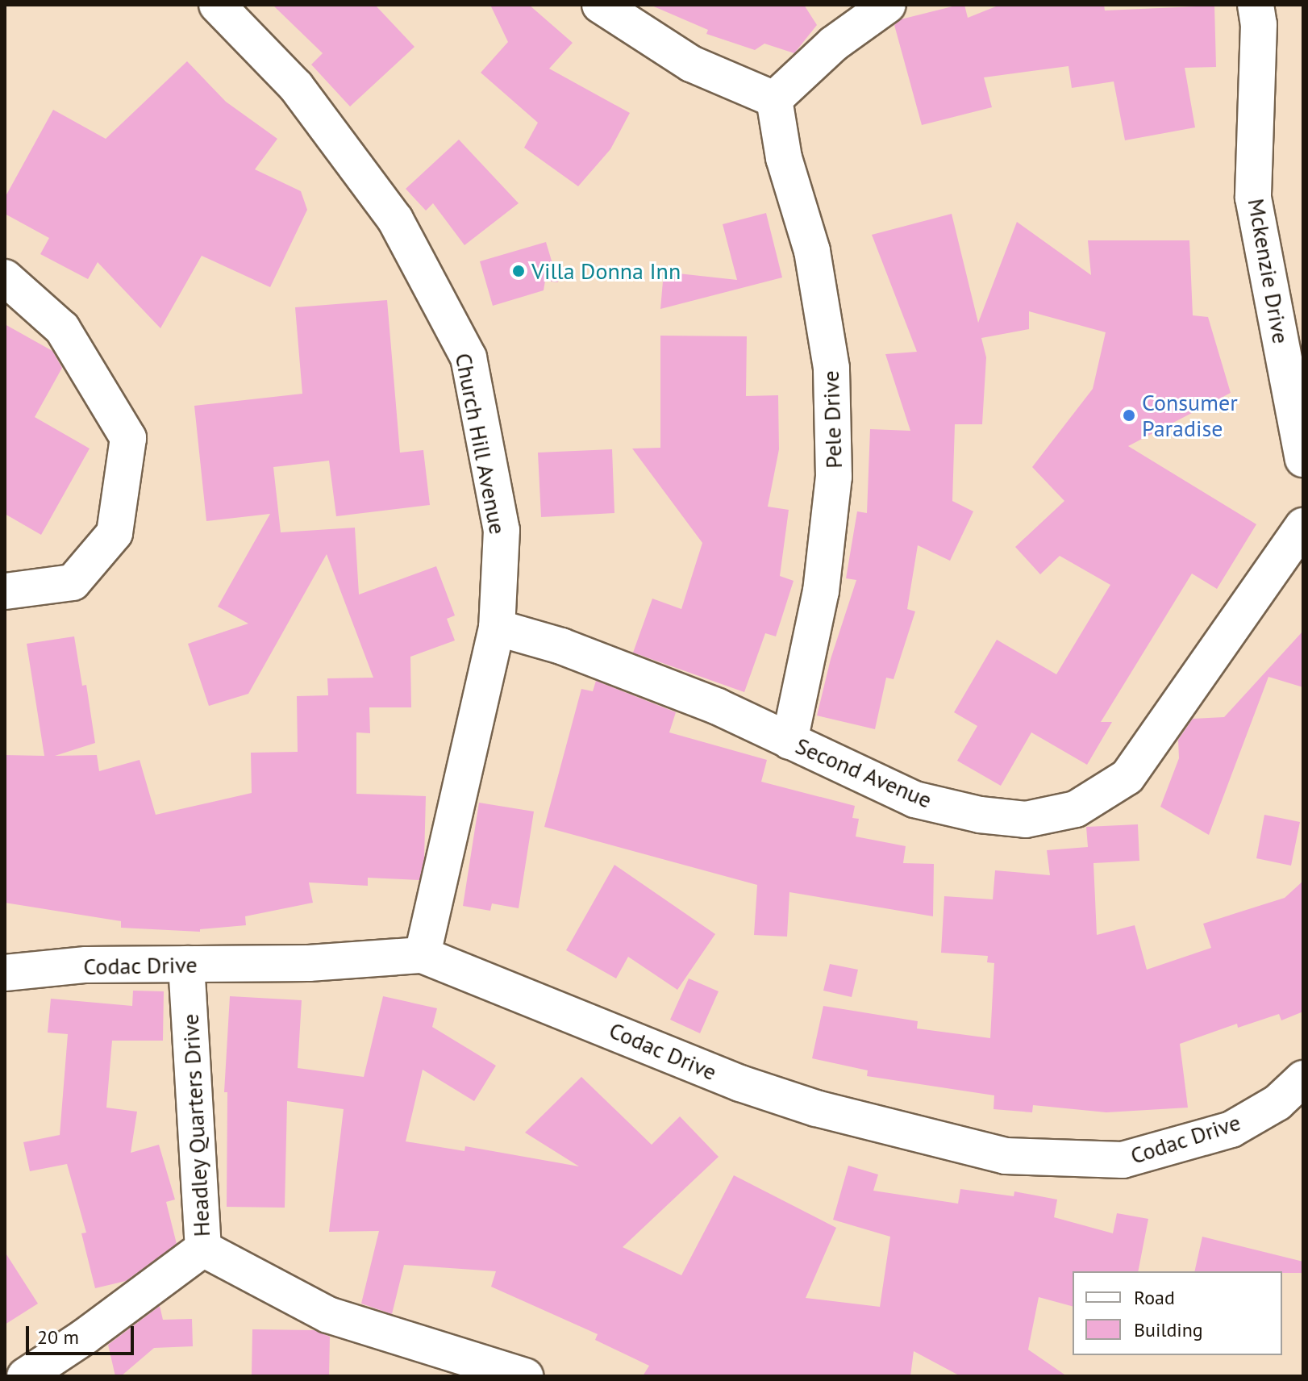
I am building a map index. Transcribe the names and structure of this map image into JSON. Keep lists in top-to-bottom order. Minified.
{"streets":{"street":["Mckenzie Drive","Pele Drive","Church Hill Avenue","Second Avenue","Codac Drive","Headley Quarters Drive"]},"crossings":[["Pele Drive","Second Avenue"],["Church Hill Avenue","Second Avenue"],["Church Hill Avenue","Codac Drive"],["Codac Drive","Headley Quarters Drive"]],"places":["Villa Donna Inn","Consumer Paradise"],"legend":["Road","Building"],"scale_bar":"20 m"}
